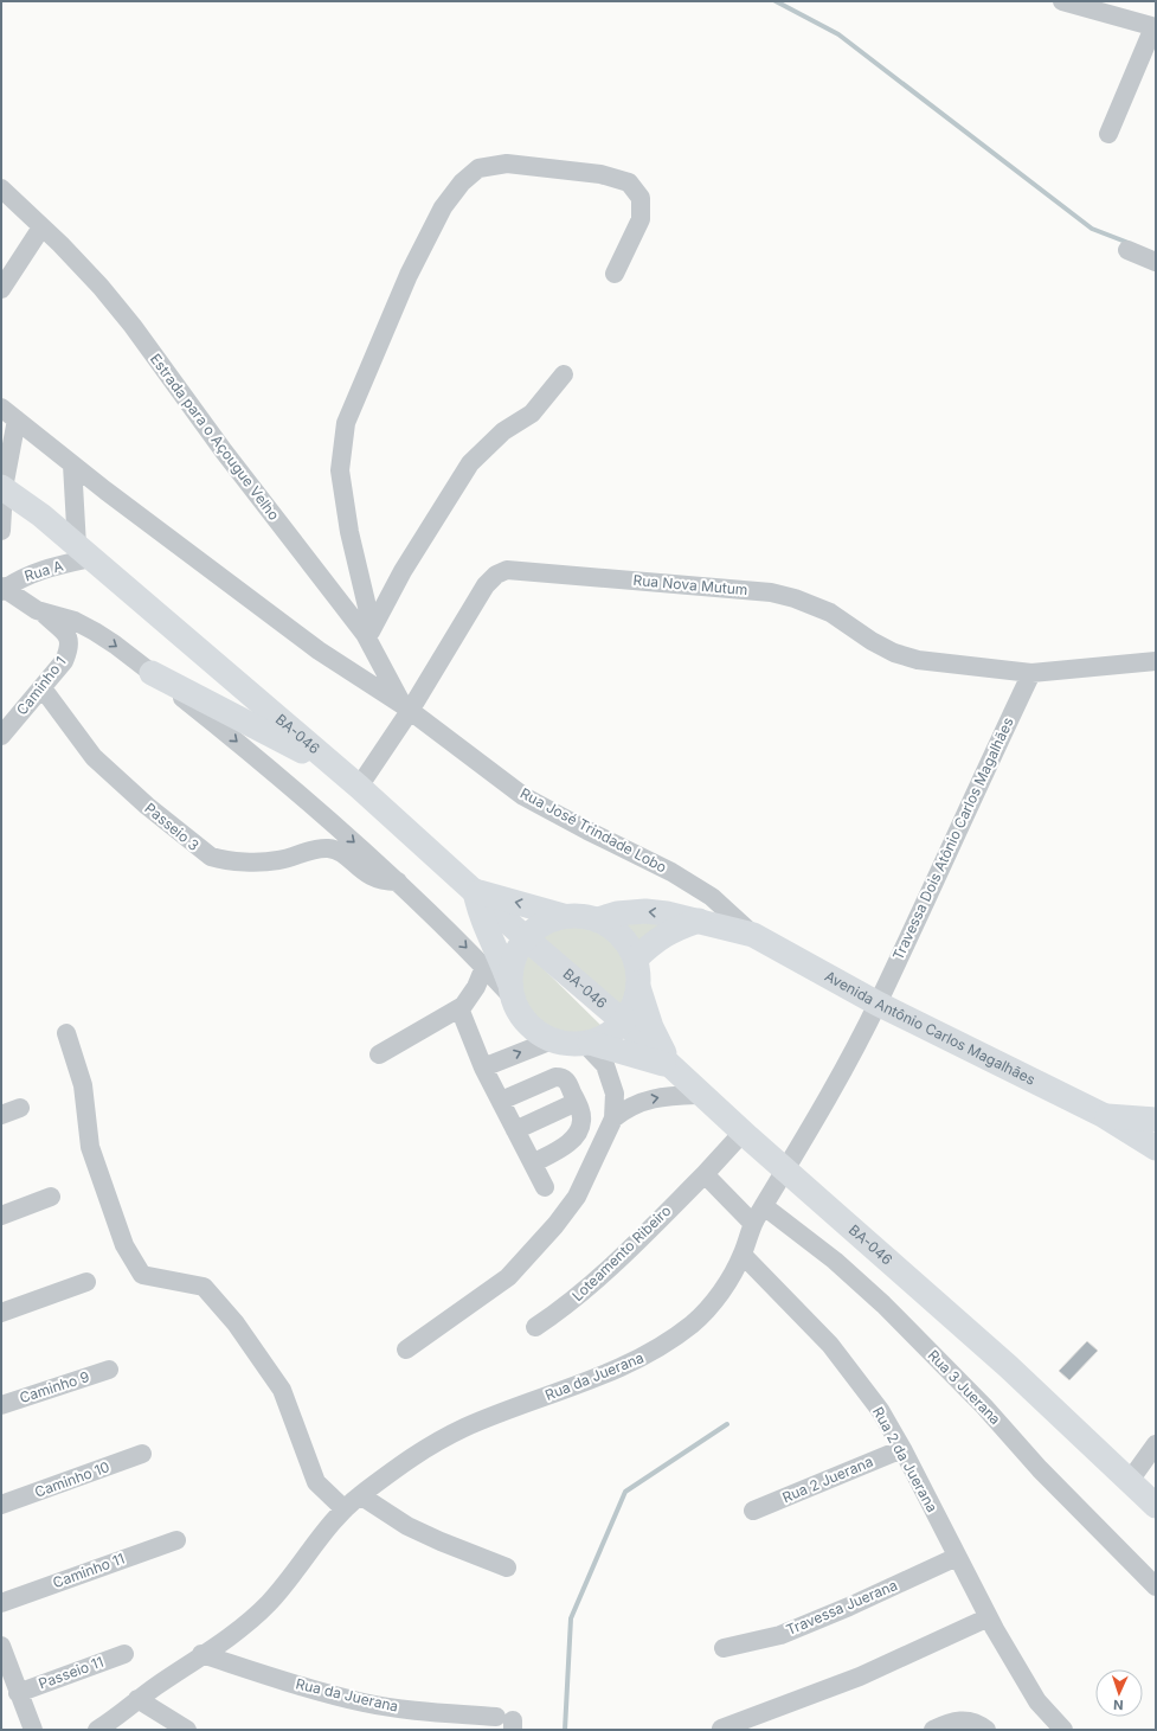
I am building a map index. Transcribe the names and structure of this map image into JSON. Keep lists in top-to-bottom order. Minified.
{"streets":{"main road":["BA-046","Avenida Antônio Carlos Magalhães"],"street":["Estrada para o Açougue Velho","Rua A","Rua Nova Mutum","Caminho 1","Passeio 3","Rua José Trindade Lobo","Travessa Dois Atônio Carlos Magalhães","Loteamento Ribeiro","Rua da Juerana","Caminho 9","Rua 3 Juerana","Rua 2 da Juerana","Caminho 10","Rua 2 Juerana","Caminho 11","Travessa Juerana","Passeio 11"]},"crossings":[["Estrada para o Açougue Velho","Rua Nova Mutum"],["Estrada para o Açougue Velho","Rua José Trindade Lobo"],["Rua A","BA-046"],["Rua Nova Mutum","BA-046"],["Rua Nova Mutum","Rua José Trindade Lobo"],["Rua Nova Mutum","Travessa Dois Atônio Carlos Magalhães"],["Caminho 1","Passeio 3"],["BA-046","Travessa Dois Atônio Carlos Magalhães"],["BA-046","Rua da Juerana"],["Rua José Trindade Lobo","Avenida Antônio Carlos Magalhães"],["Travessa Dois Atônio Carlos Magalhães","Avenida Antônio Carlos Magalhães"],["Travessa Dois Atônio Carlos Magalhães","Rua da Juerana"],["Rua da Juerana","Rua 3 Juerana"],["Rua da Juerana","Rua 2 da Juerana"],["Rua 2 da Juerana","Rua 2 Juerana"],["Rua 2 da Juerana","Travessa Juerana"]],"north":"bottom"}
